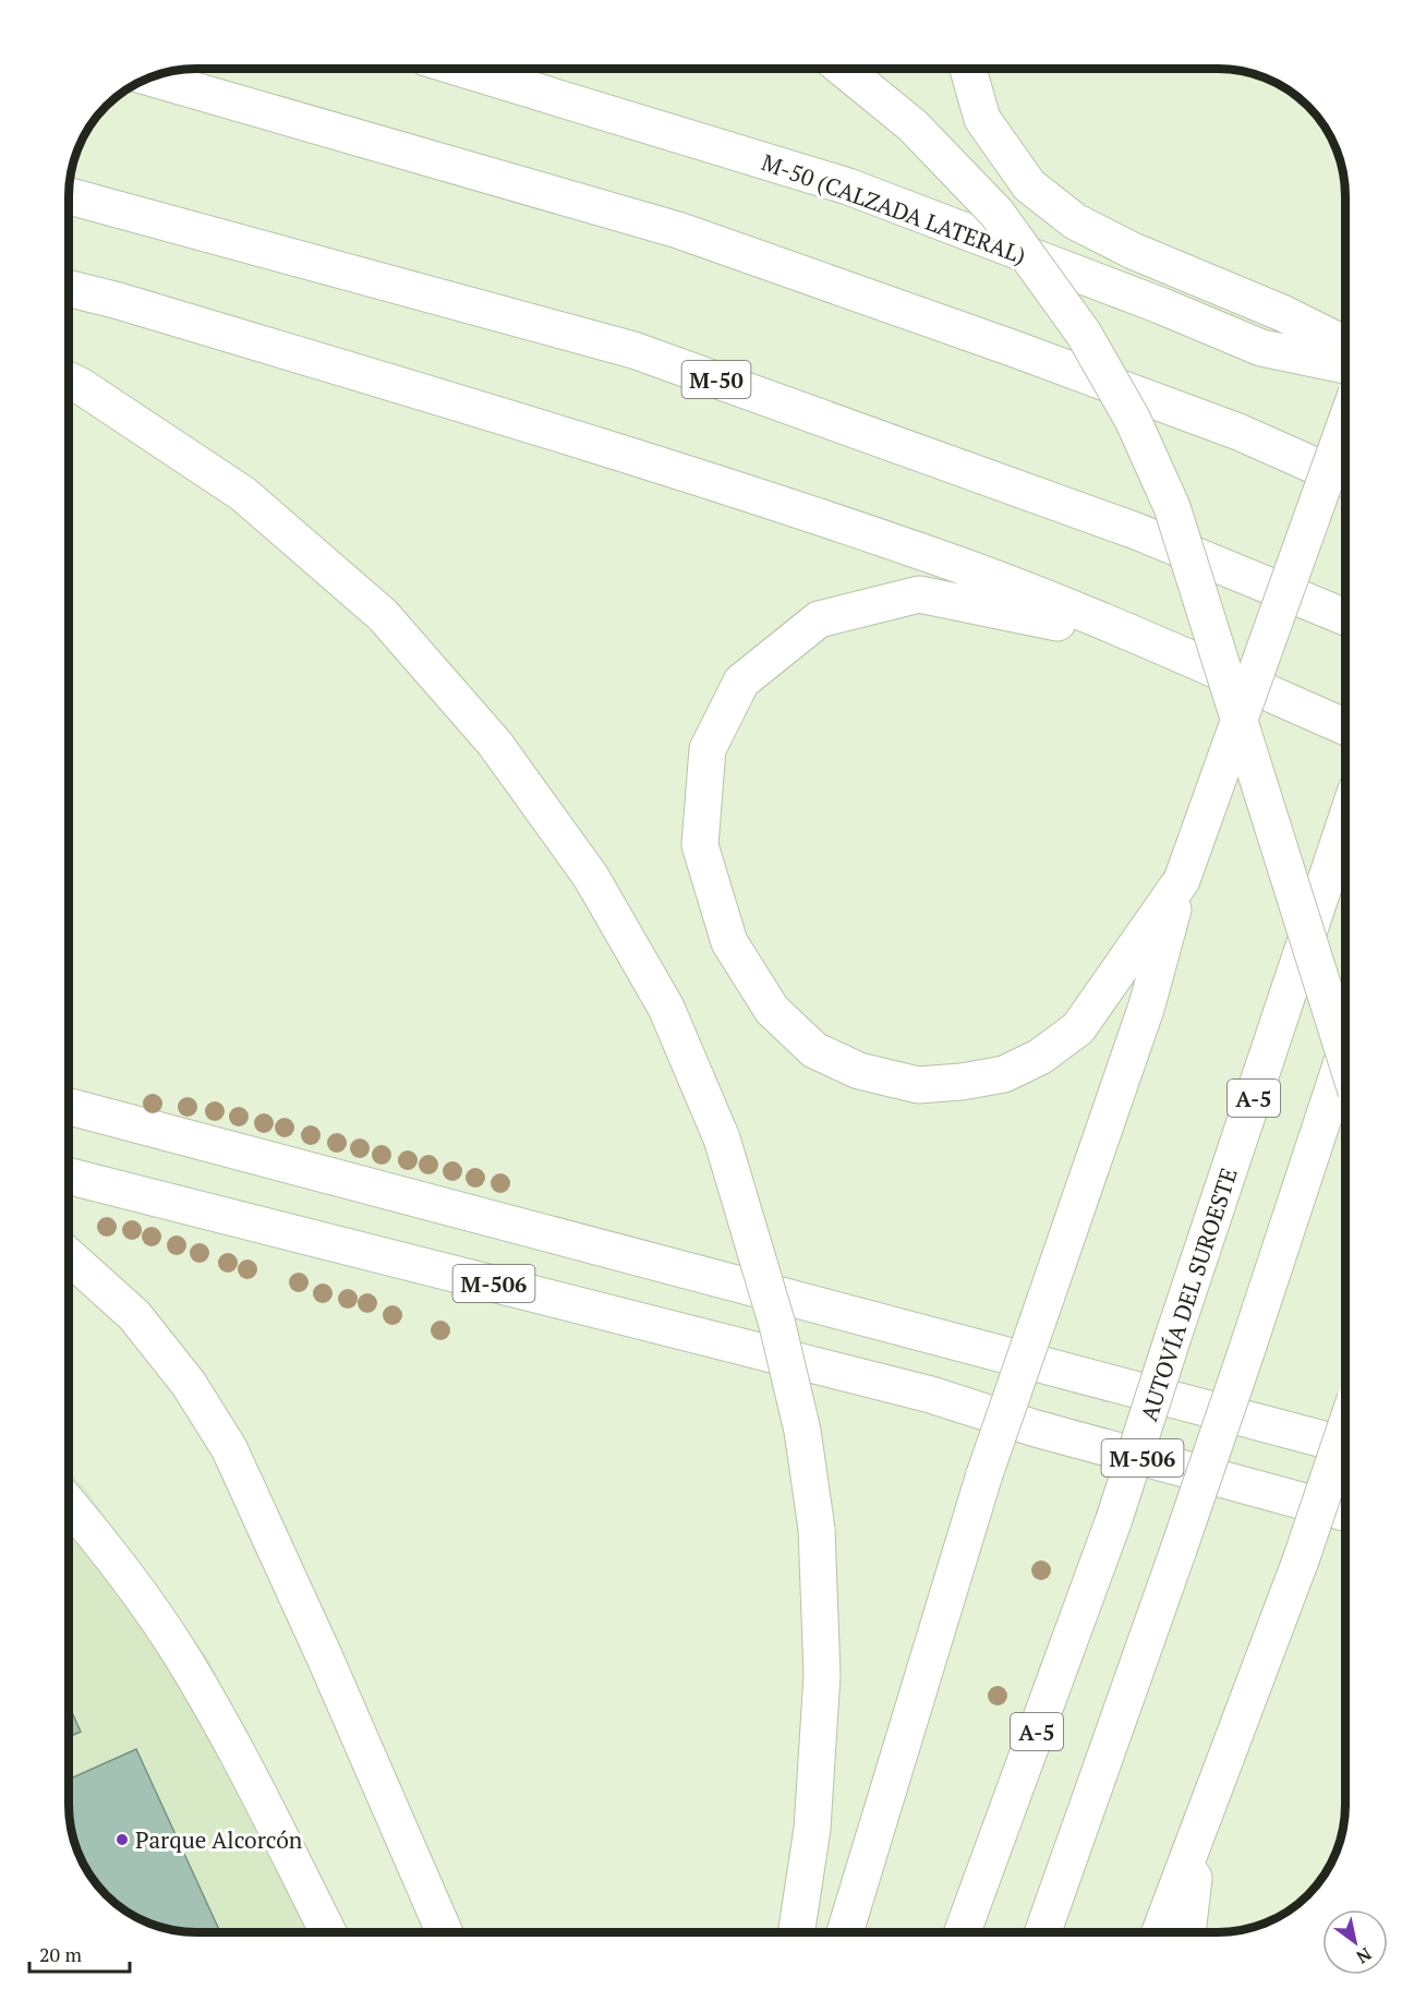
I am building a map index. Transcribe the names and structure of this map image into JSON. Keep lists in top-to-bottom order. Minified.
{"streets":{"main road":["M-50 (CALZADA LATERAL)","M-50","A-5","M-506","AUTOVÍA DEL SUROESTE"]},"places":["Parque Alcorcón"],"scale_bar":"20 m","north":"bottom right"}
